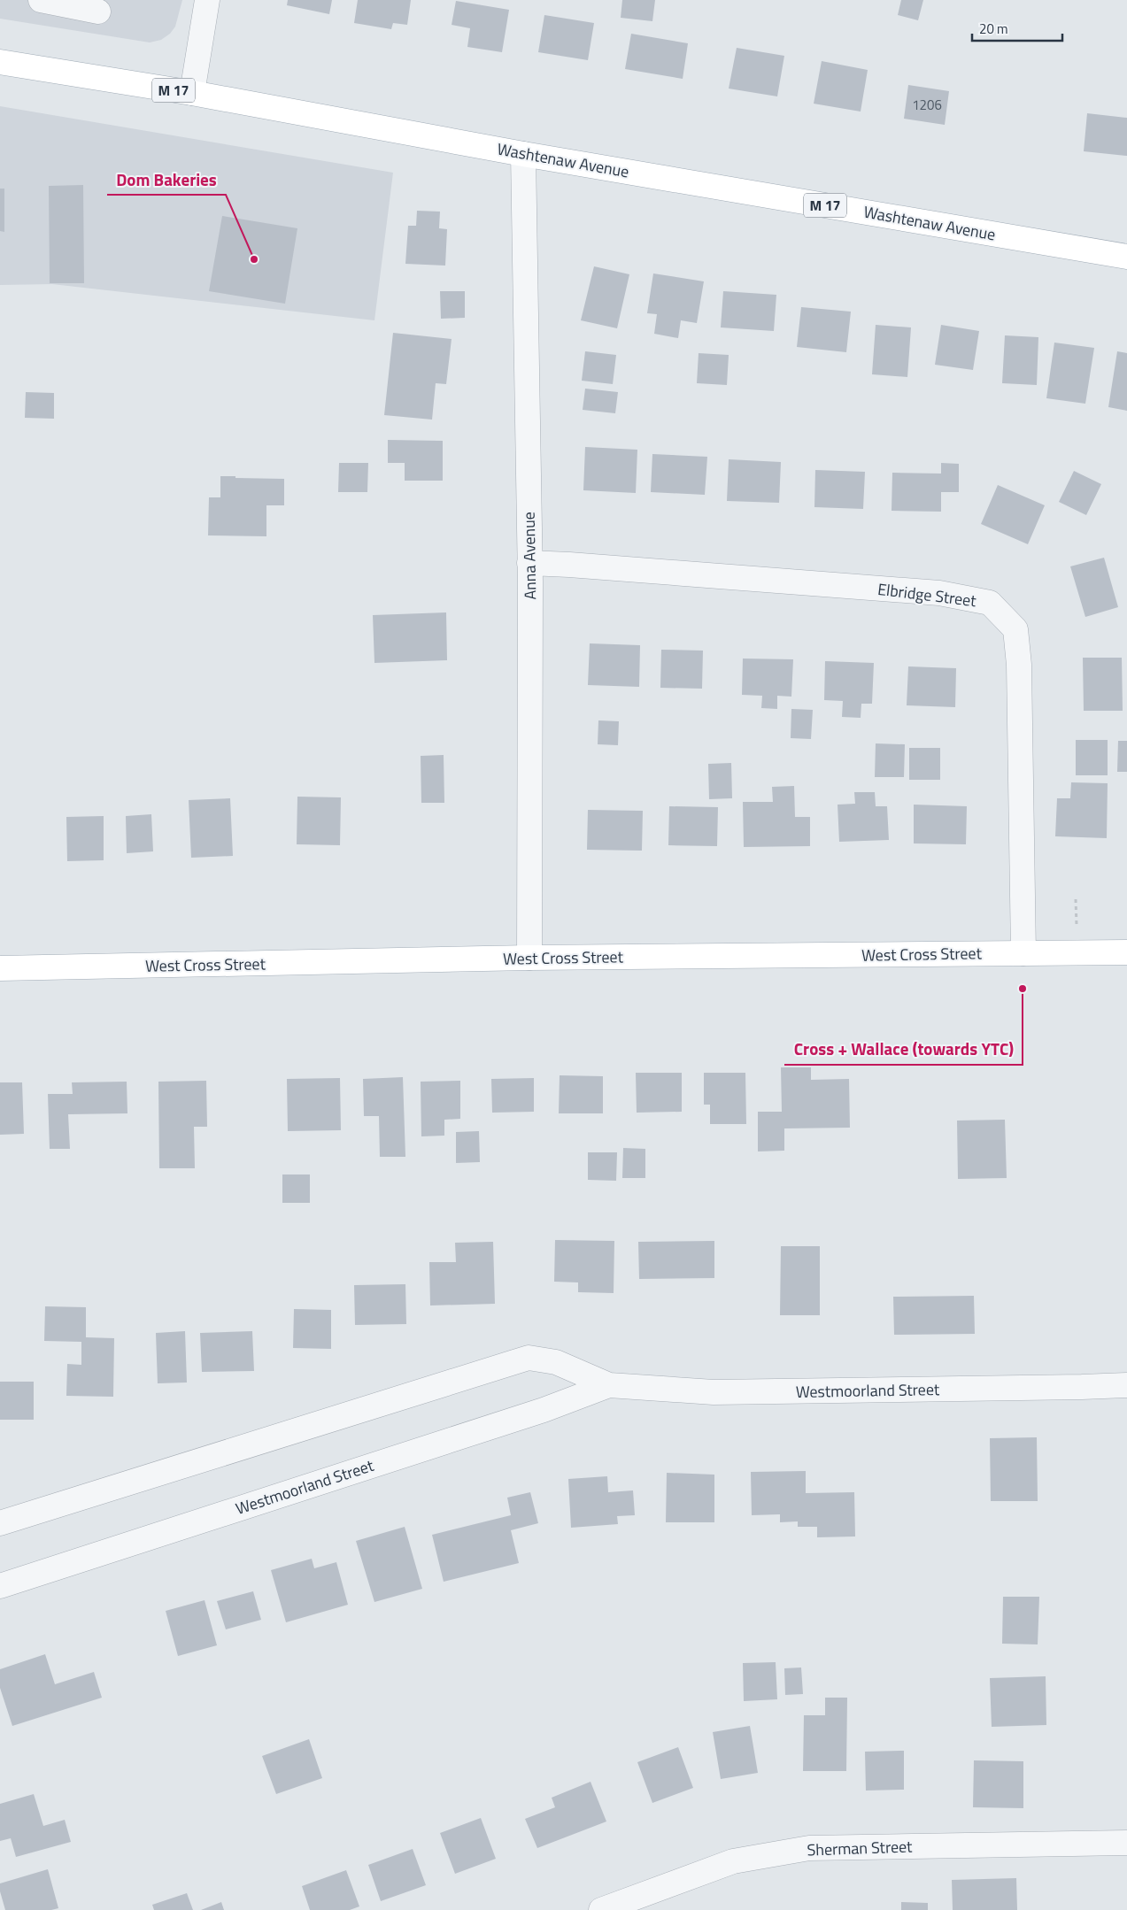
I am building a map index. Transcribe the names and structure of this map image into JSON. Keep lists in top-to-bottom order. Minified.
{"streets":{"main road":["M 17","Washtenaw Avenue","West Cross Street"],"street":["Anna Avenue","Elbridge Street","Westmoorland Street","Sherman Street"]},"crossings":[["Washtenaw Avenue","Anna Avenue"],["Anna Avenue","Elbridge Street"],["Anna Avenue","West Cross Street"],["Elbridge Street","West Cross Street"]],"places":["Dom Bakeries","Cross + Wallace (towards YTC)"],"house_numbers":["1206"],"scale_bar":"20 m"}
